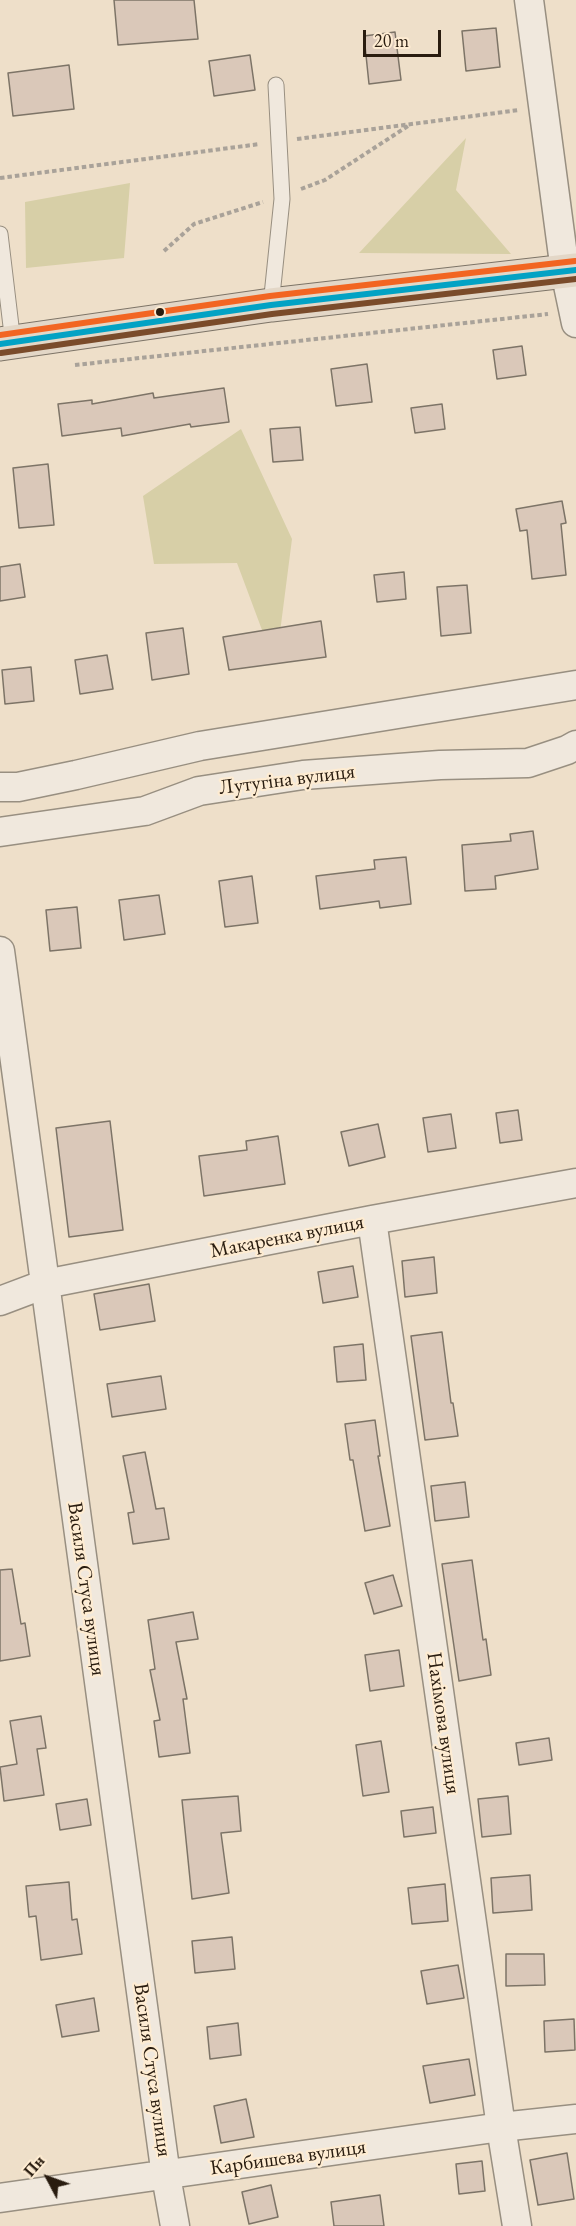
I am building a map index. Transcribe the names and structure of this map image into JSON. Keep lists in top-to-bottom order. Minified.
{"streets":{"street":["Лутугіна вулиця","Макаренка вулиця","Василя Стуса вулиця","Нахімова вулиця","Карбишева вулиця"]},"crossings":[["Макаренка вулиця","Василя Стуса вулиця"],["Макаренка вулиця","Нахімова вулиця"],["Василя Стуса вулиця","Карбишева вулиця"],["Нахімова вулиця","Карбишева вулиця"]],"scale_bar":"20 m","north":"top left"}
